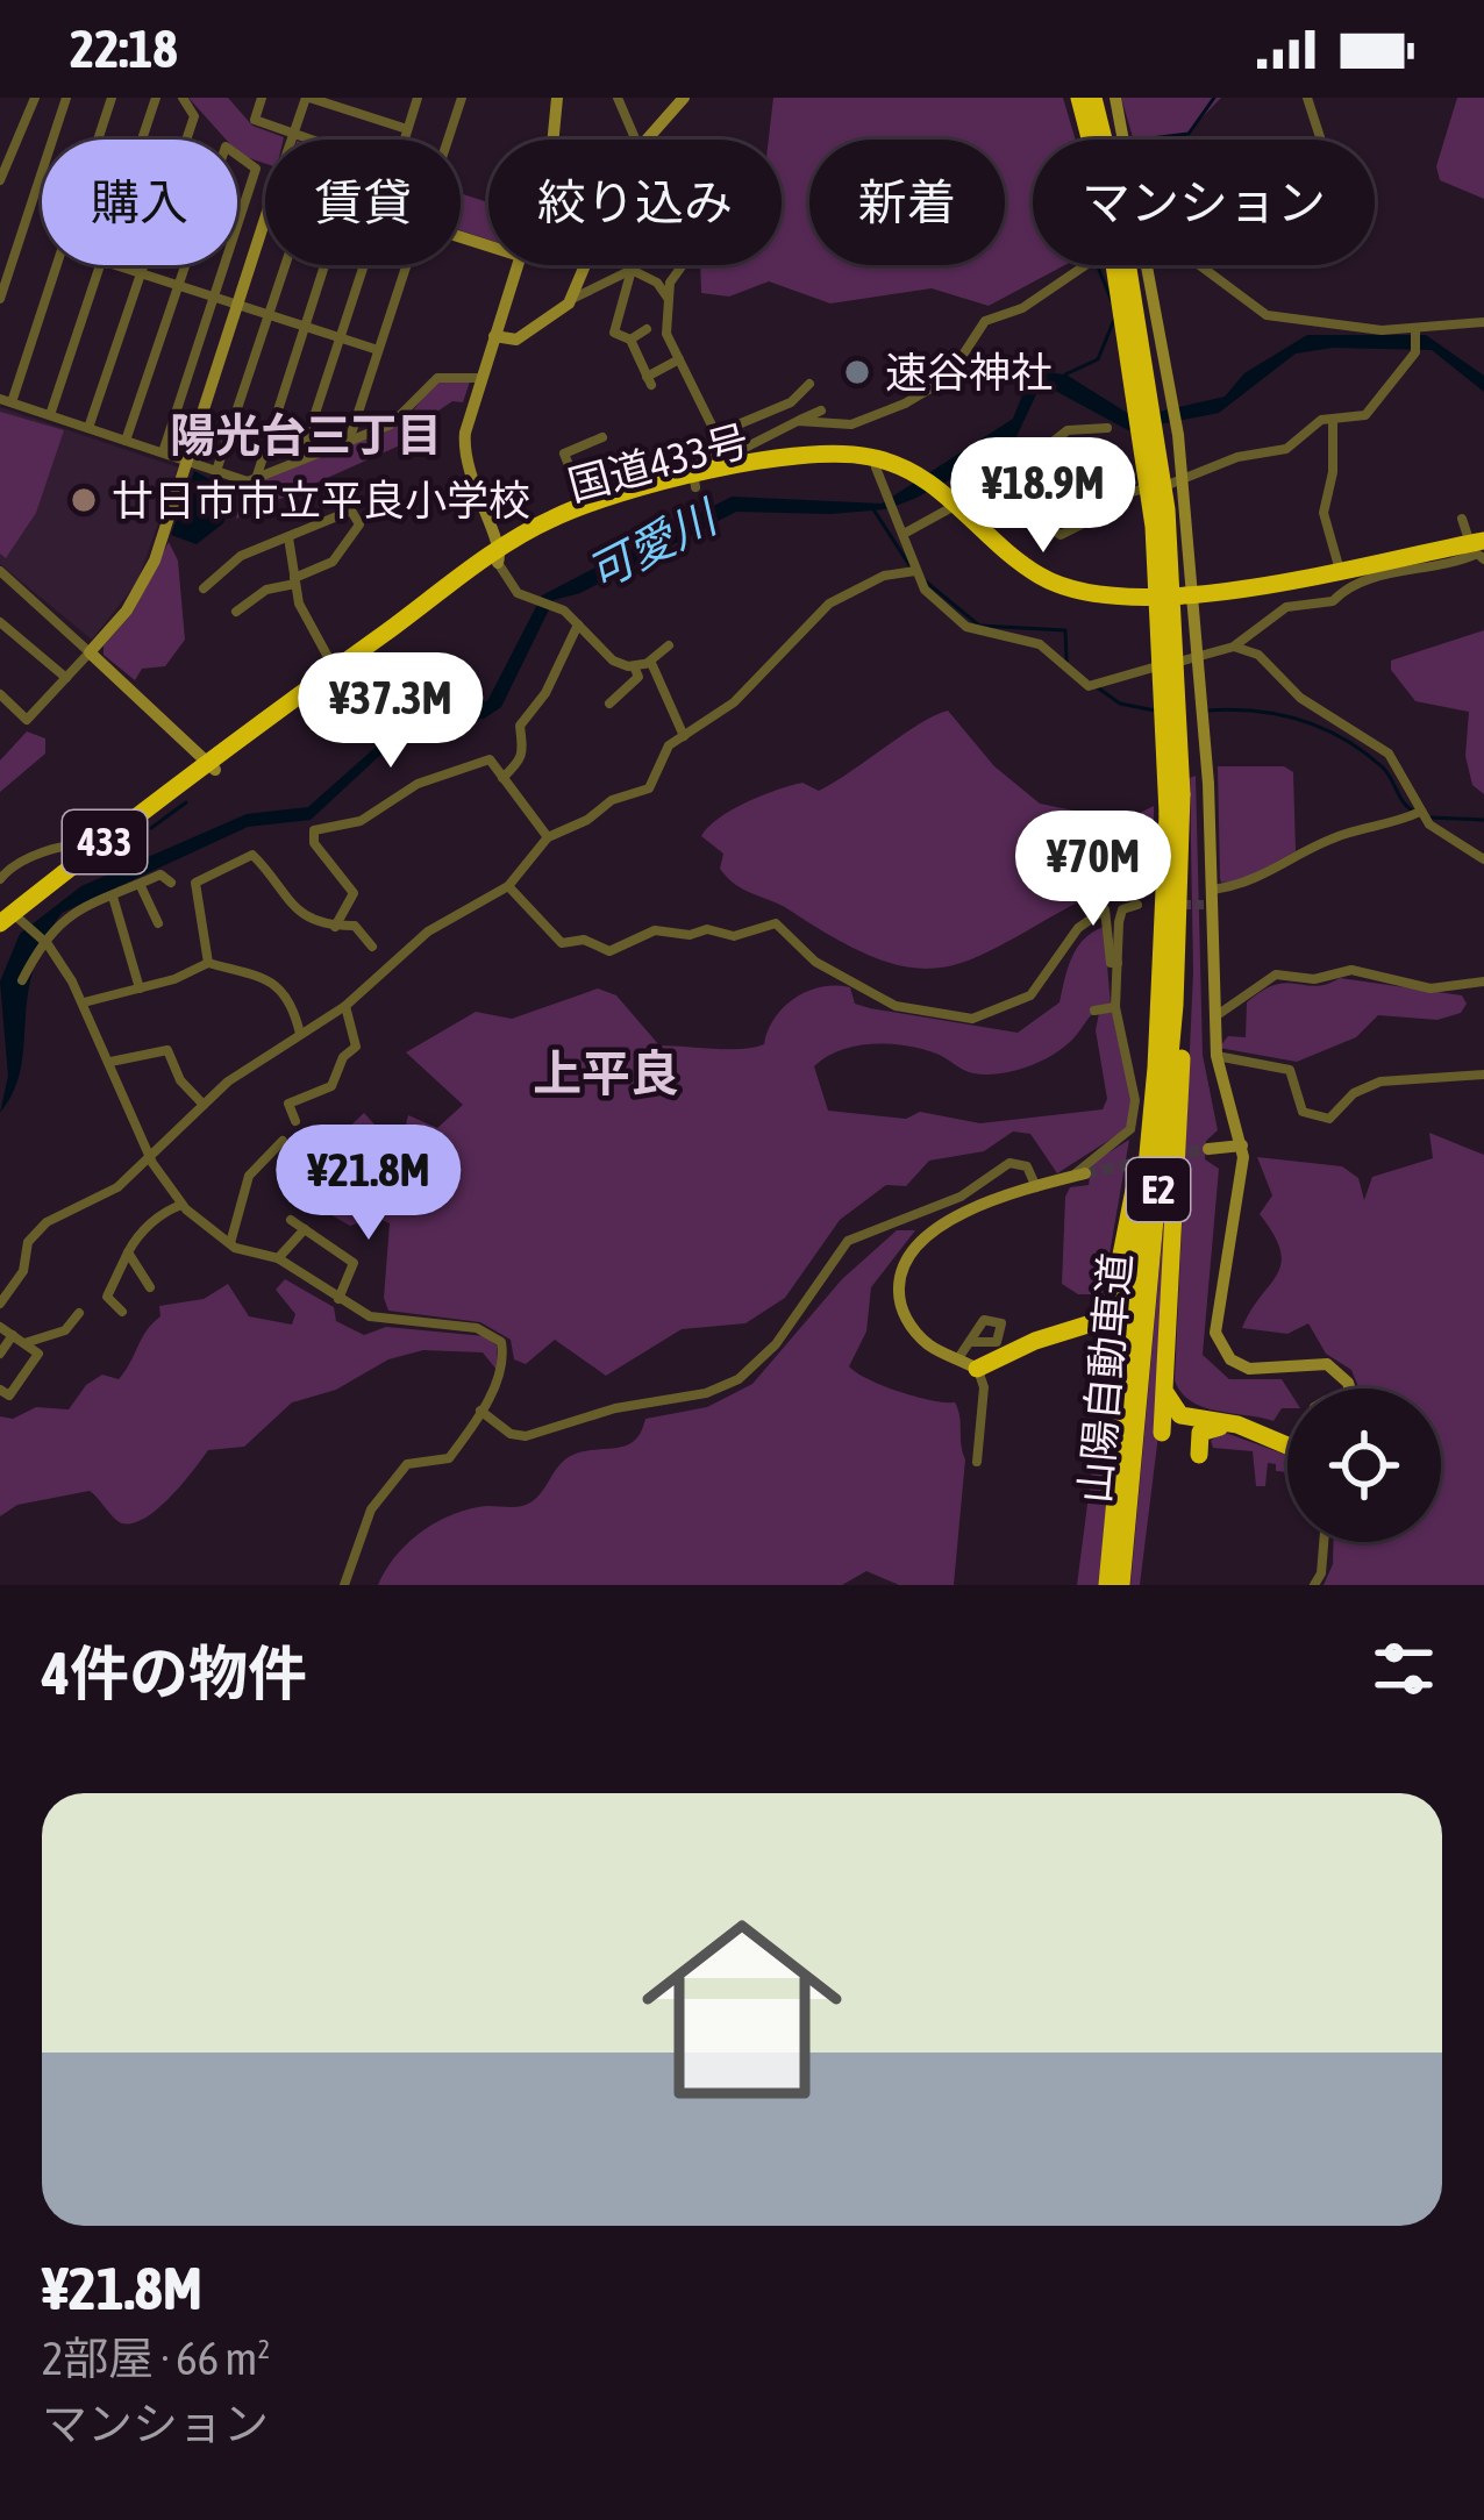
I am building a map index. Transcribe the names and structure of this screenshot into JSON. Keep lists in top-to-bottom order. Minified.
{"streets":{"highway":["国道433号","433","E2","山陽自動車道"]},"districts":["陽光台三丁目","上平良"],"water":["可愛川"],"places":["速谷神社","廿日市市立平良小学校"],"page":{"status":"22:18","chip":["購入","賃貸","絞り込み","新着","マンション"],"price":["¥18.9M","¥37.3M","¥70M","¥21.8M"],"heading":"4件の物件","list":[{"name":"¥21.8M","note":"2部屋 · 66 m² · マンション"}]}}
